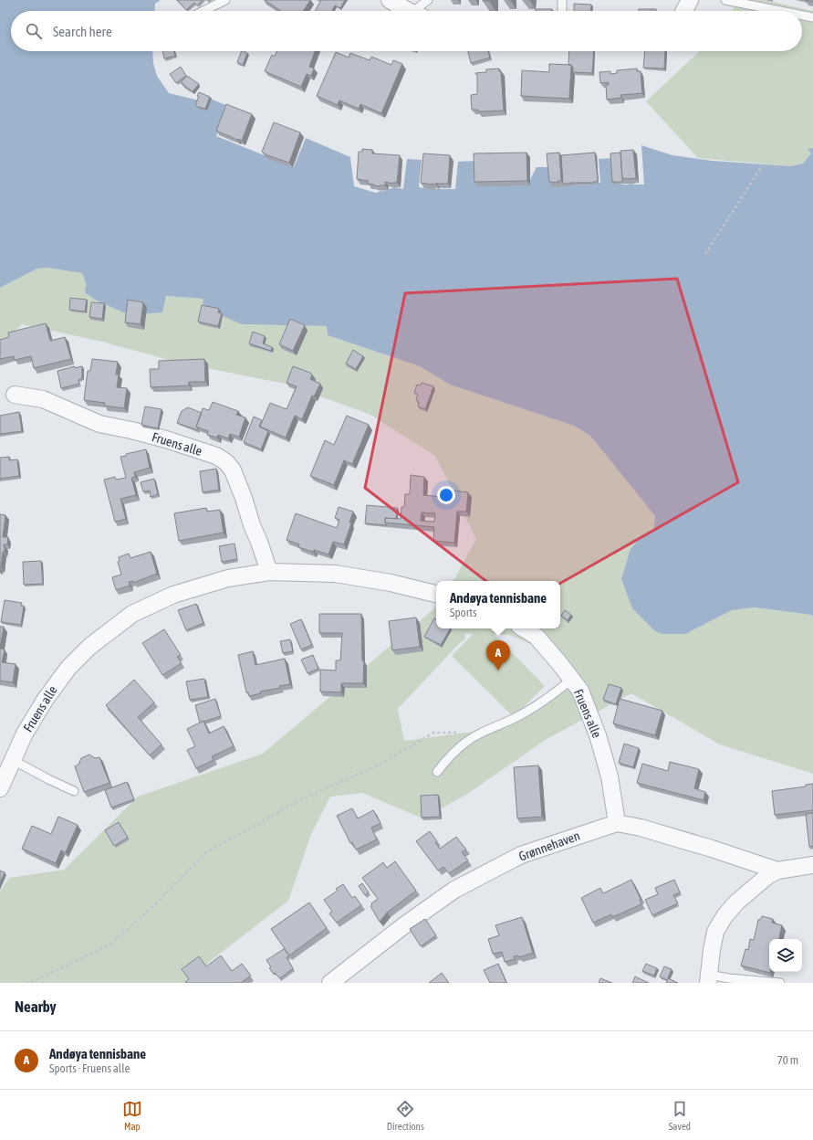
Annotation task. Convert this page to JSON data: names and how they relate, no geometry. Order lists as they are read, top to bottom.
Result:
{
  "streets": {
    "street": ["Fruens alle", "Grønnehaven"]
  },
  "crossings": [
    ["Fruens alle", "Grønnehaven"]
  ],
  "page": {
    "search": "Search here",
    "popup": ["Andøya tennisbane", "Sports"],
    "pins": "A",
    "heading": "Nearby",
    "list": [
      {
        "mark": "A",
        "name": "Andøya tennisbane",
        "note": "Sports · Fruens alle",
        "value": "70 m"
      }
    ],
    "nav": ["Map", "Directions", "Saved"]
  }
}
